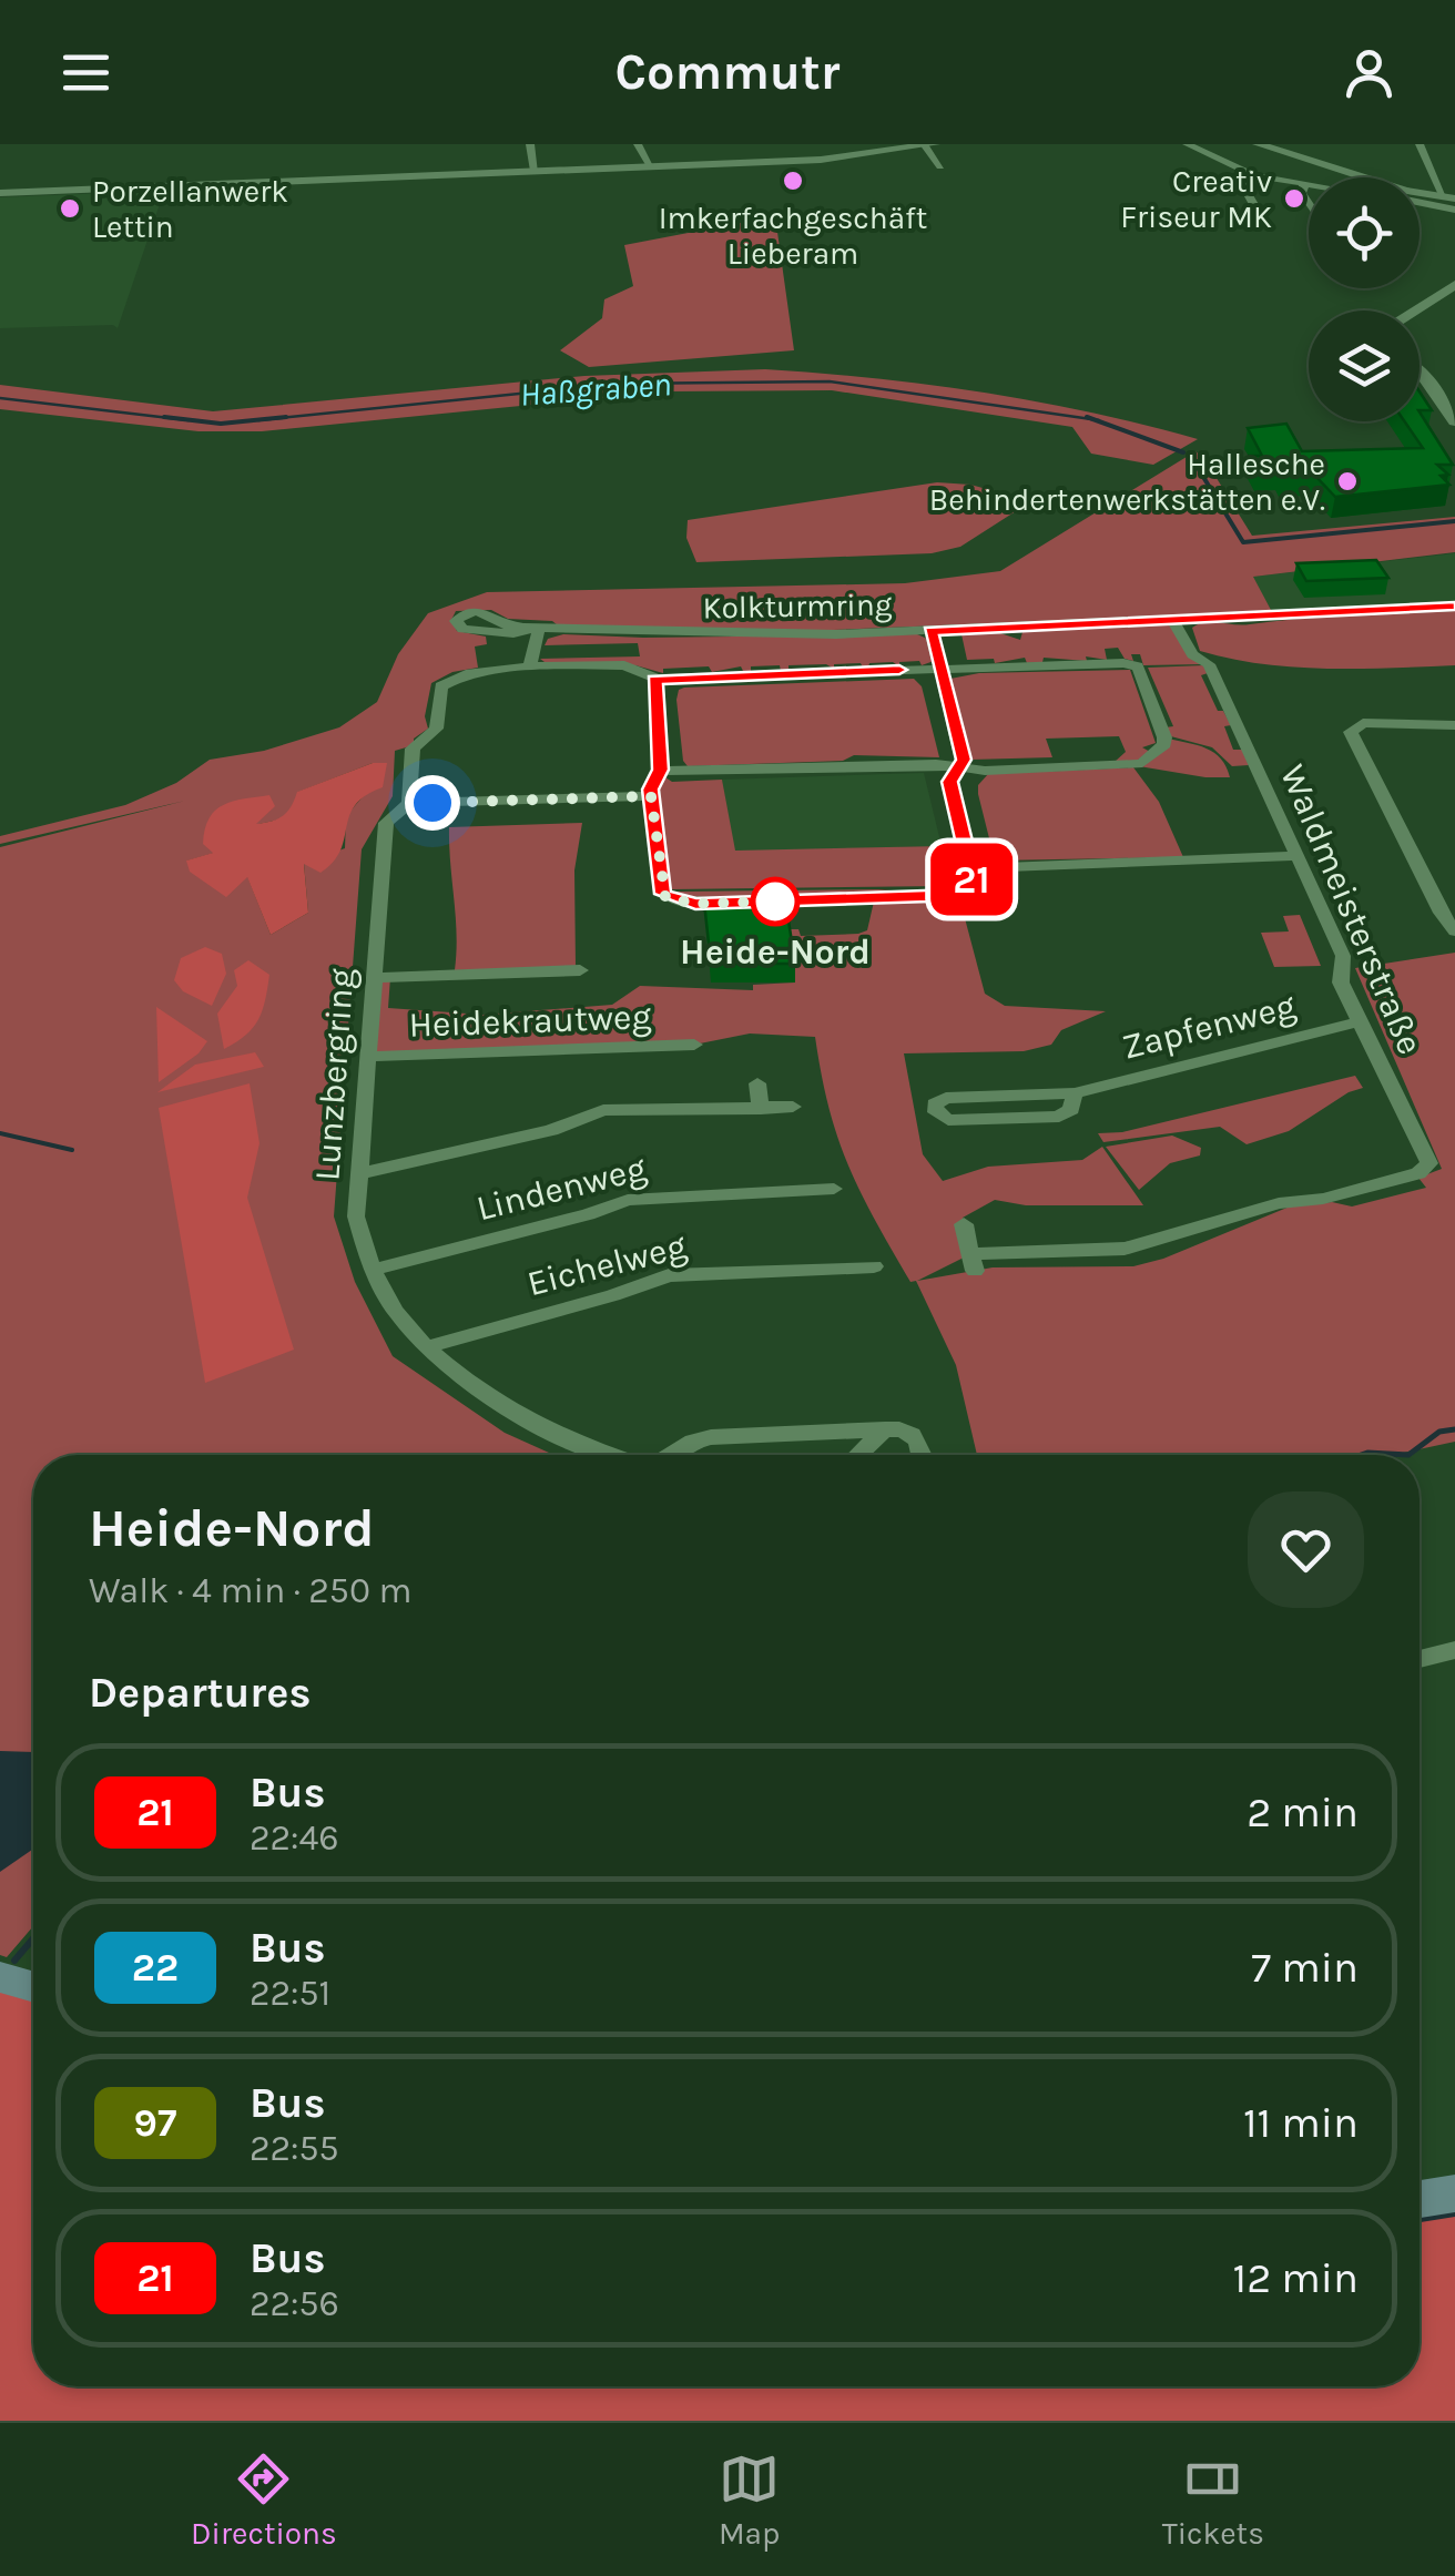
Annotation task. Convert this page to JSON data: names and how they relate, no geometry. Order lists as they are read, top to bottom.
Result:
{
  "streets": {
    "street": [
      "Kolkturmring",
      "Waldmeisterstraße",
      "Heidekrautweg",
      "Zapfenweg",
      "Lunzbergring",
      "Lindenweg",
      "Eichelweg"
    ]
  },
  "crossings": [
    ["Kolkturmring", "Waldmeisterstraße"],
    ["Kolkturmring", "Lunzbergring"],
    ["Waldmeisterstraße", "Zapfenweg"],
    ["Heidekrautweg", "Lunzbergring"],
    ["Lunzbergring", "Lindenweg"],
    ["Lunzbergring", "Eichelweg"]
  ],
  "water": ["Haßgraben"],
  "places": [
    "Imkerfachgeschäft Lieberam",
    "Creativ Friseur MK",
    "Porzellanwerk Lettin",
    "Hallesche Behindertenwerkstätten e.V.",
    "Heide-Nord"
  ],
  "lines": ["bus line 21"],
  "page": {
    "header": "Commutr",
    "on_map": "21",
    "heading": [
      ["Heide-Nord", "Walk · 4 min · 250 m"],
      "Departures"
    ],
    "list": [
      {
        "mark": "21",
        "name": "Bus",
        "note": "22:46",
        "value": "2 min"
      },
      {
        "mark": "22",
        "name": "Bus",
        "note": "22:51",
        "value": "7 min"
      },
      {
        "mark": "97",
        "name": "Bus",
        "note": "22:55",
        "value": "11 min"
      },
      {
        "mark": "21",
        "name": "Bus",
        "note": "22:56",
        "value": "12 min"
      }
    ],
    "tabs": ["Directions", "Map", "Tickets"]
  }
}
